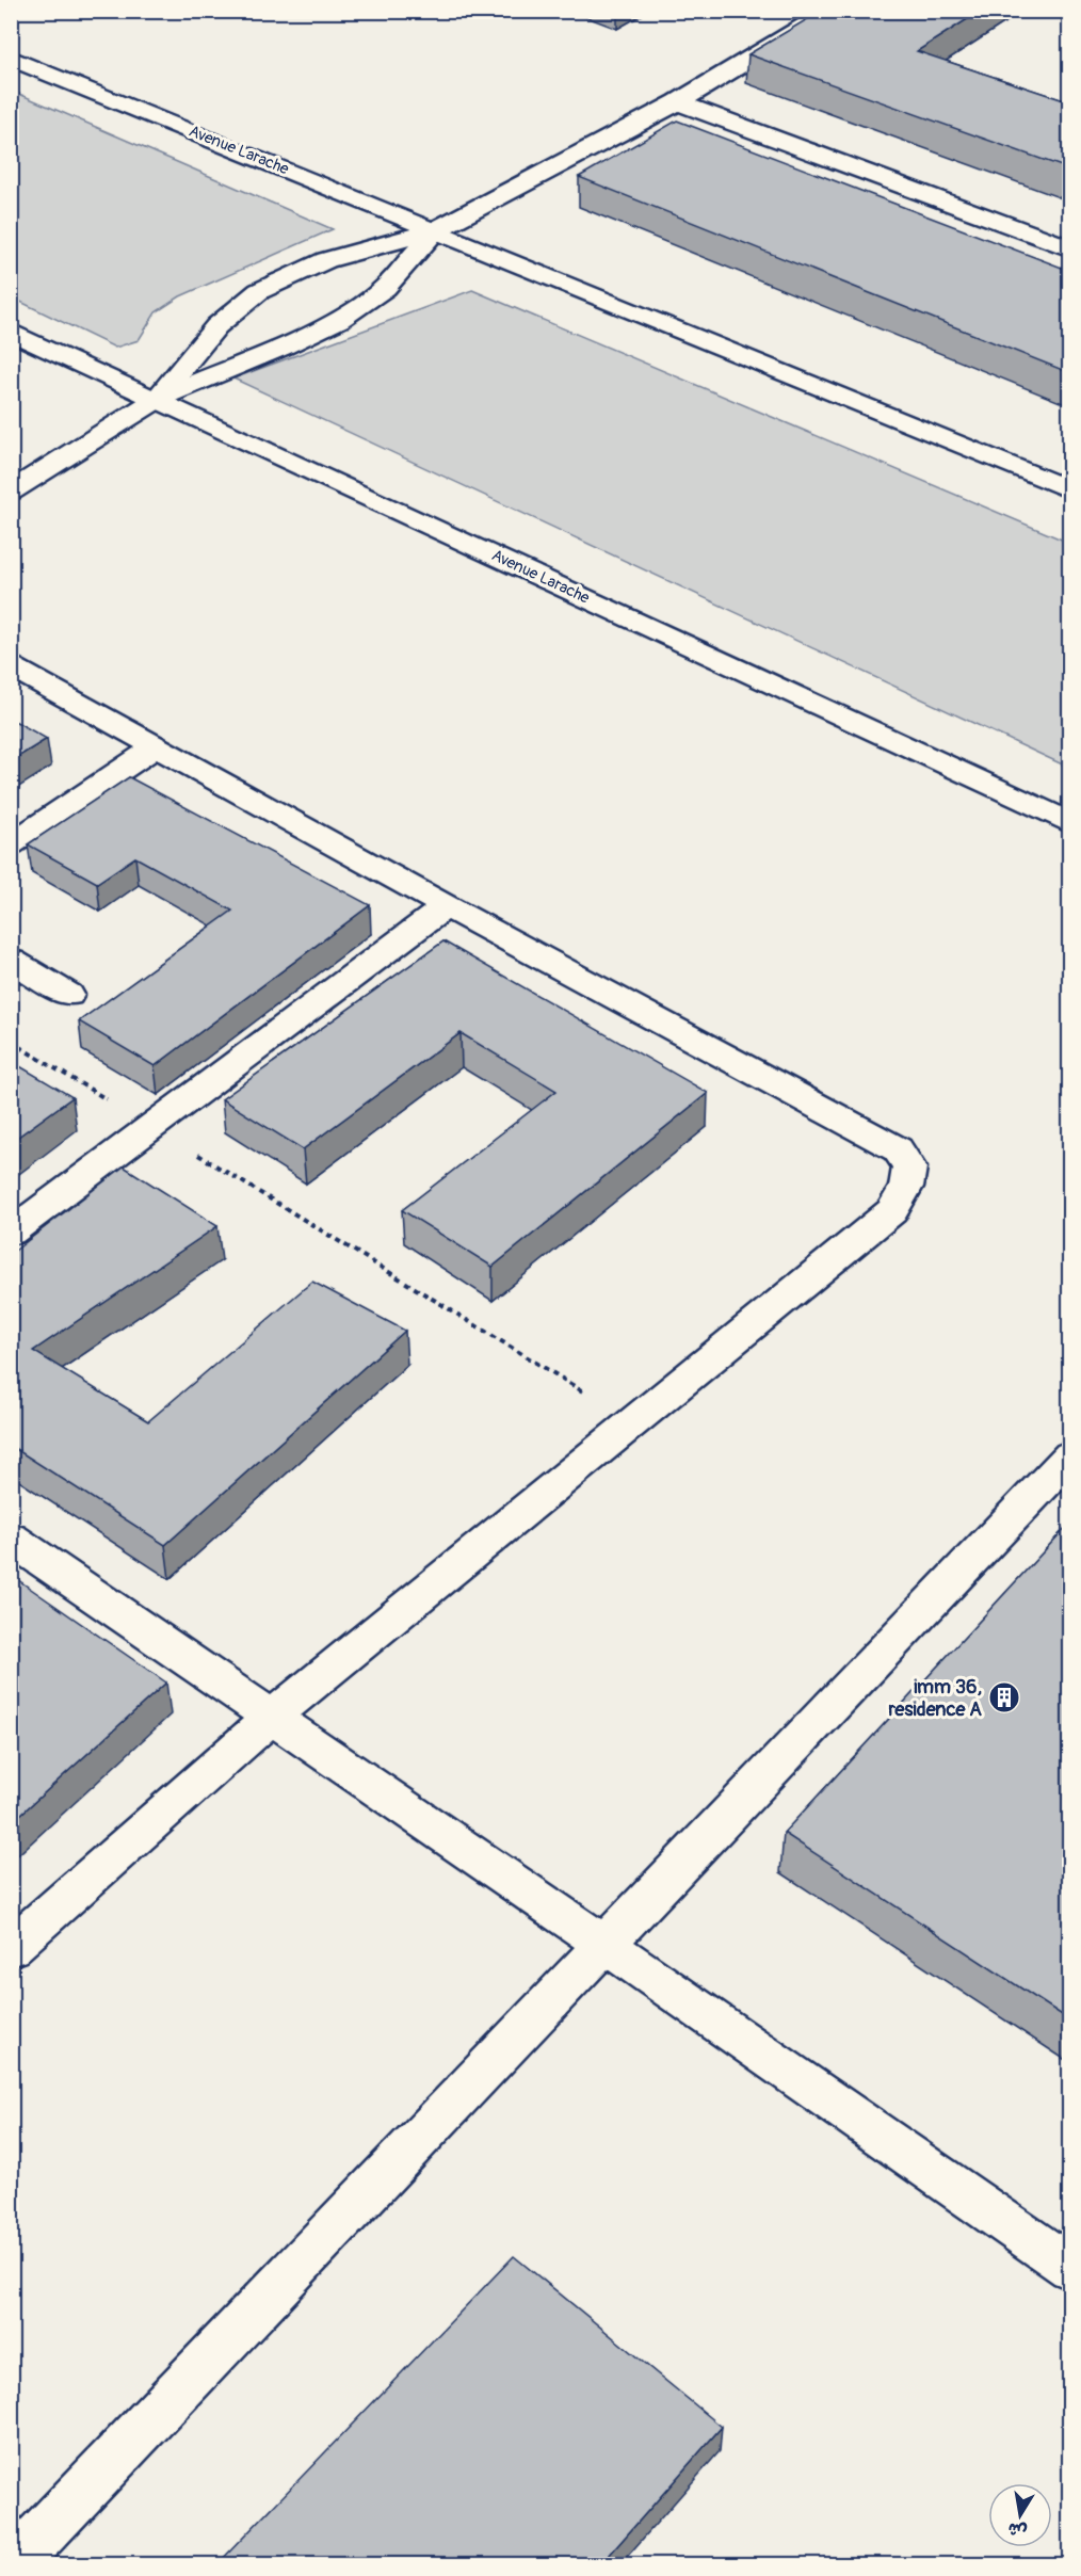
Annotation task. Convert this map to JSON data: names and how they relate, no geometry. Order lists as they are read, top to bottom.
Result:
{
  "streets": {
    "street": ["Avenue Larache"]
  },
  "places": {
    "building": ["imm 36, residence A"]
  },
  "north": "bottom"
}
